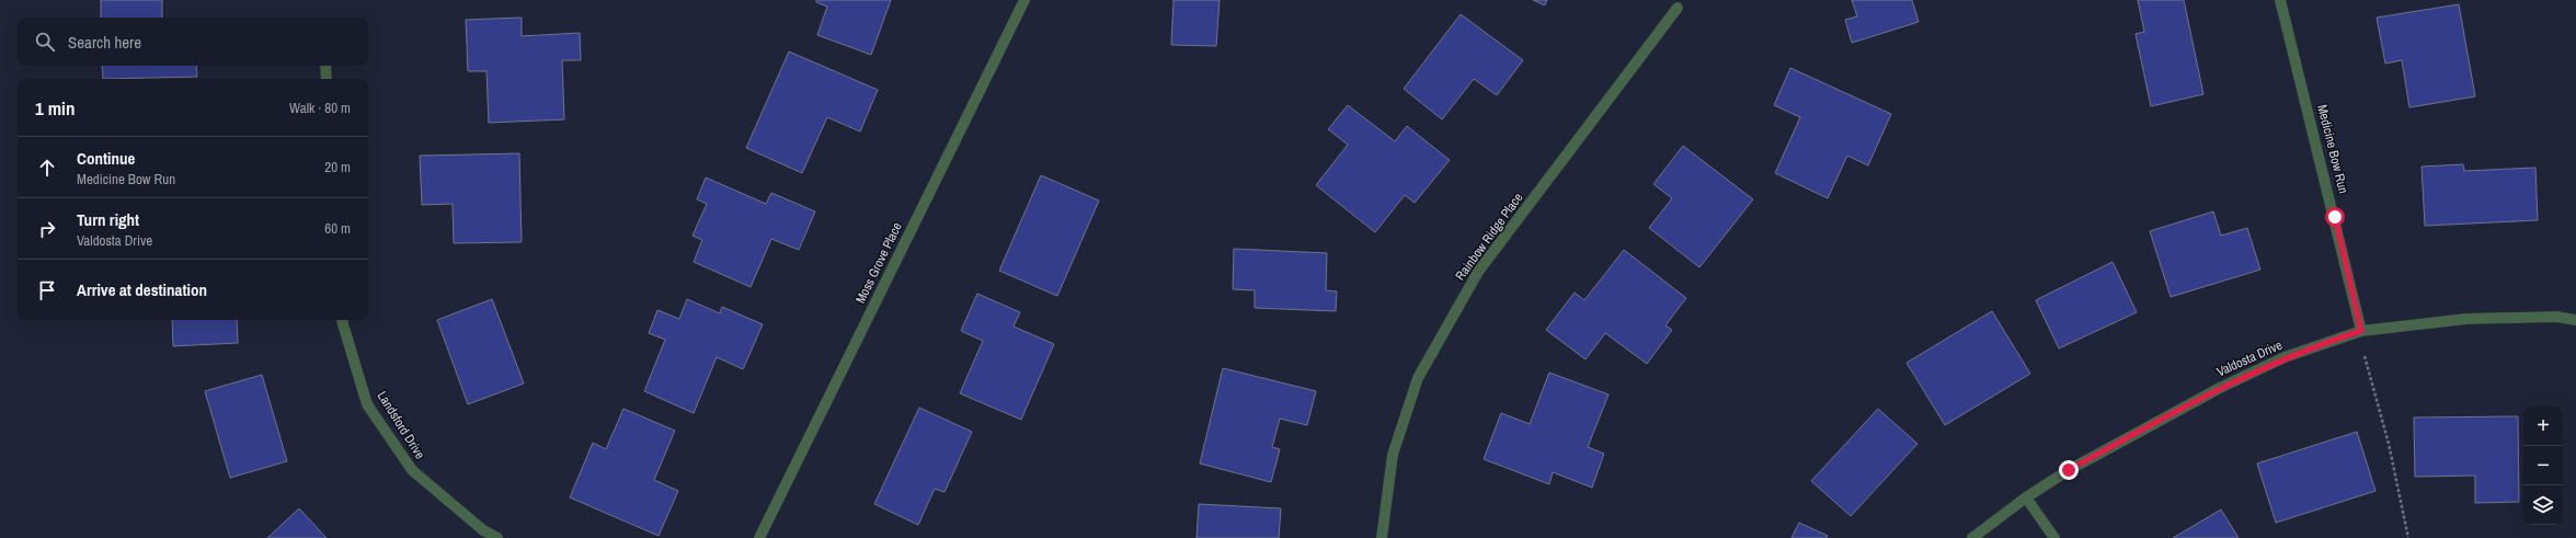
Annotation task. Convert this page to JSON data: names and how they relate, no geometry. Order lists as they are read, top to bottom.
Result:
{
  "streets": {
    "street": [
      "Medicine Bow Run",
      "Rainbow Ridge Place",
      "Moss Grove Place",
      "Valdosta Drive",
      "Landsford Drive"
    ]
  },
  "crossings": [
    ["Medicine Bow Run", "Valdosta Drive"]
  ],
  "page": {
    "search": "Search here",
    "heading": ["1 min", "Walk · 80 m"],
    "list": [
      ["Continue", "Medicine Bow Run", "20 m"],
      ["Turn right", "Valdosta Drive", "60 m"],
      "Arrive at destination"
    ],
    "map_buttons": ["+", "−"]
  }
}
